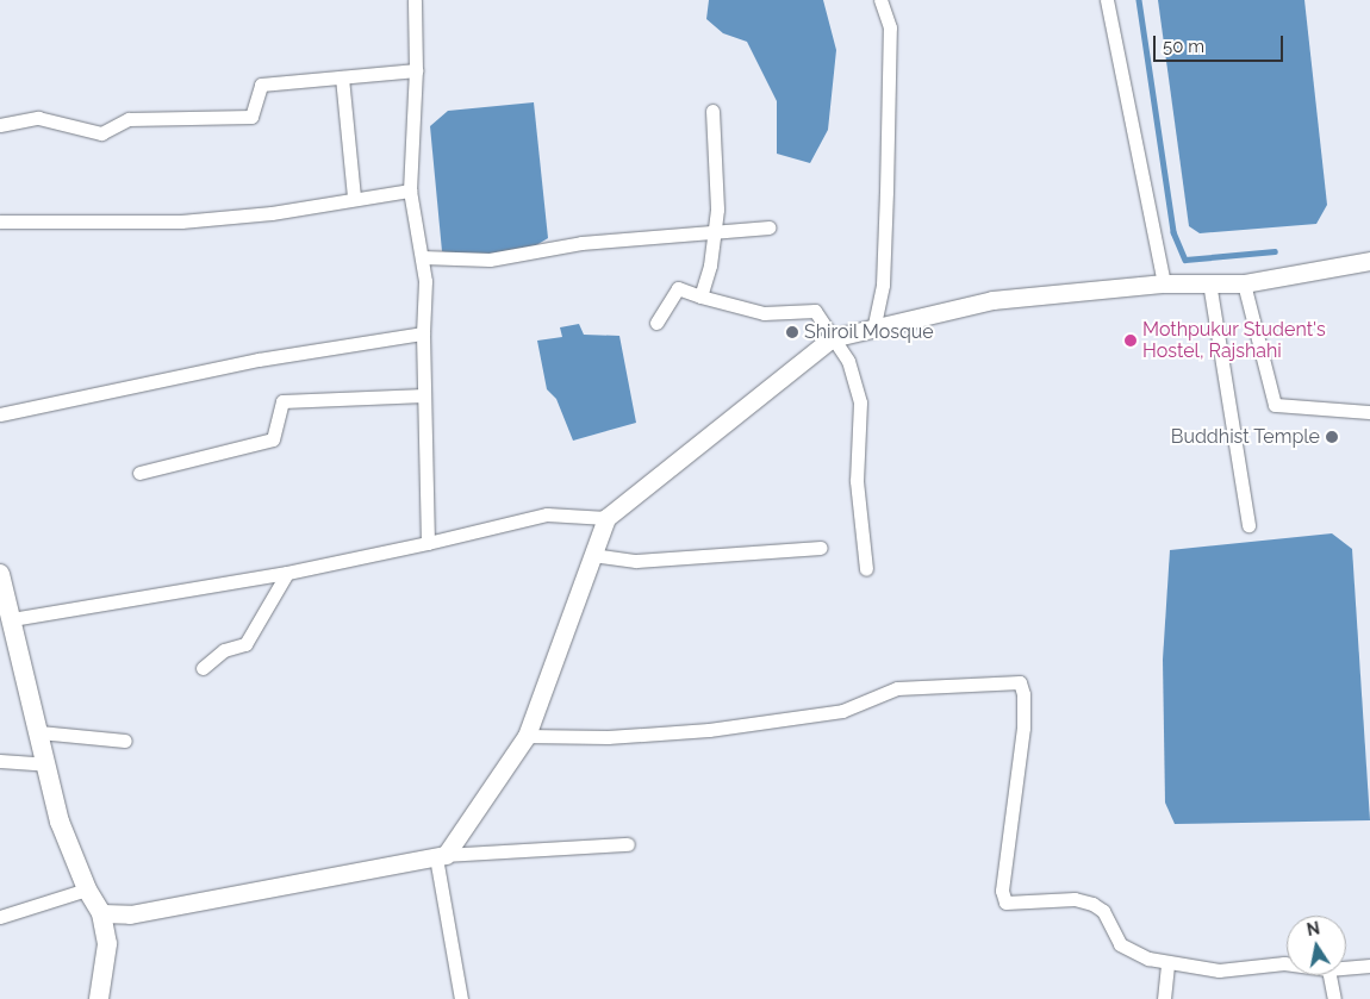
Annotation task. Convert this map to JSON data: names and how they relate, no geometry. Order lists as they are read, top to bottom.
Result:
{
  "places": ["Shiroil Mosque", "Mothpukur Student's Hostel, Rajshahi", "Buddhist Temple"],
  "scale_bar": "50 m",
  "north": "top"
}
